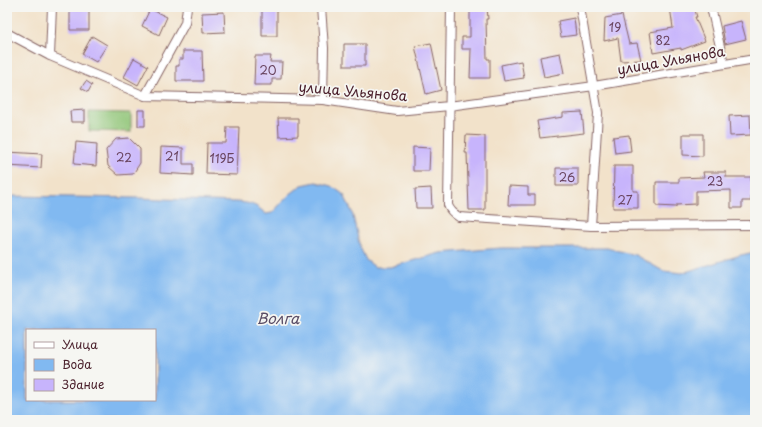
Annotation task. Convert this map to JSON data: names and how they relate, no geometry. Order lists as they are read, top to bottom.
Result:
{
  "streets": {
    "street": ["улица Ульянова"]
  },
  "water": ["Волга"],
  "house_numbers": [
    "19",
    "82",
    "20",
    "21",
    "22",
    "119Б",
    "26",
    "23",
    "27"
  ],
  "legend": ["Улица", "Вода", "Здание"]
}
